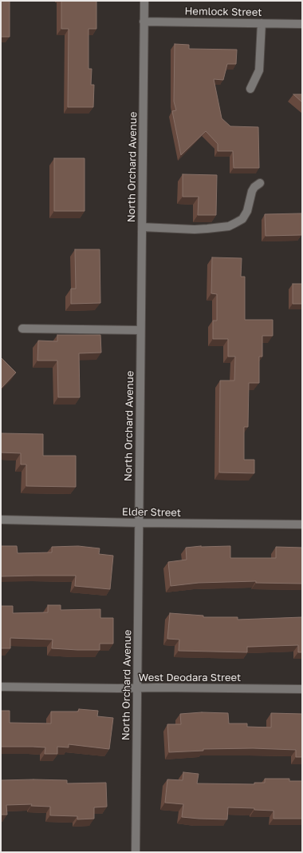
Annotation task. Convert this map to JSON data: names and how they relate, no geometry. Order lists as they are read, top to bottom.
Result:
{
  "streets": {
    "street": [
      "Hemlock Street",
      "North Orchard Avenue",
      "Elder Street",
      "West Deodara Street"
    ]
  },
  "crossings": [
    ["Hemlock Street", "North Orchard Avenue"],
    ["North Orchard Avenue", "Elder Street"],
    ["North Orchard Avenue", "West Deodara Street"]
  ]
}
